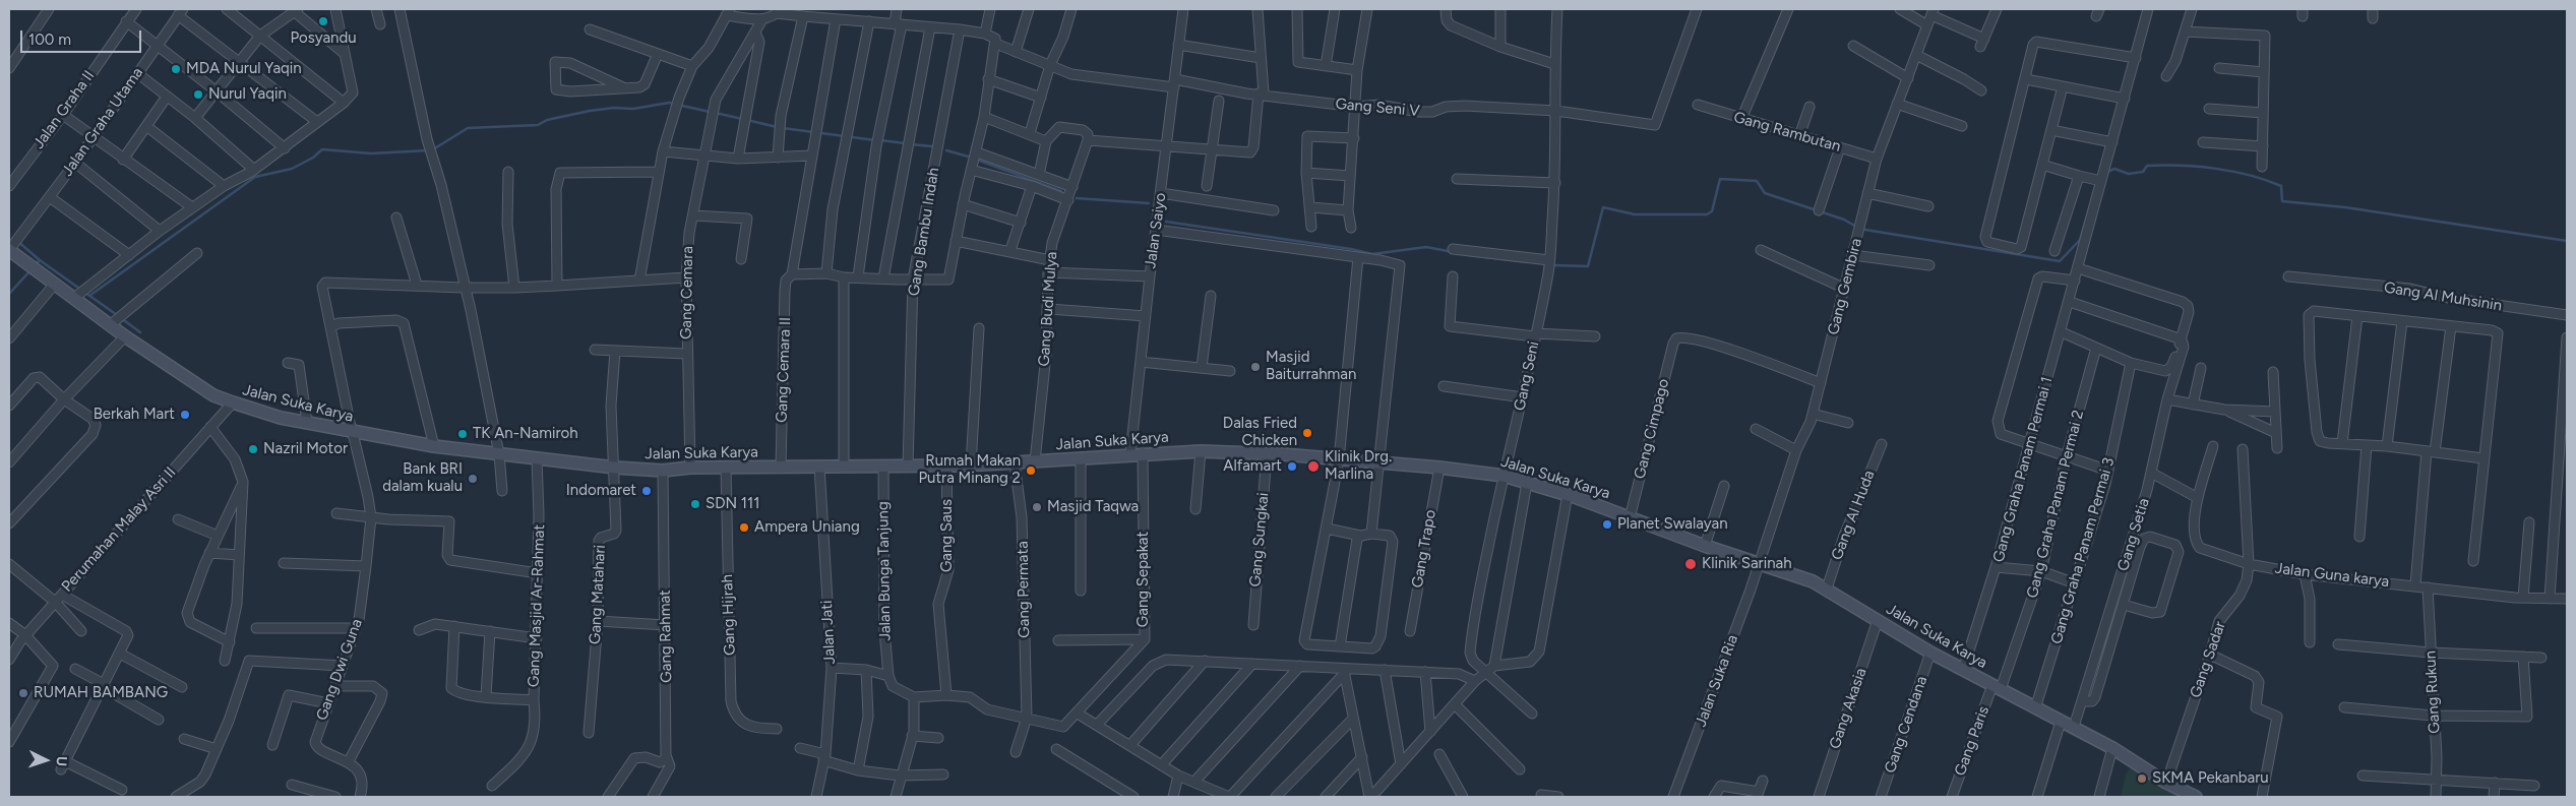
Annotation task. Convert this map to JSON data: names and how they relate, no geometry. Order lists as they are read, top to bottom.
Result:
{
  "streets": {
    "main road": ["Jalan Suka Karya"],
    "street": [
      "Gang Seni V",
      "Jalan Graha II",
      "Jalan Graha Utama",
      "Gang Rambutan",
      "Jalan Saiyo",
      "Gang Bambu Indah",
      "Gang Gembira",
      "Gang Cemara",
      "Gang Al Muhsinin",
      "Gang Budi Mulya",
      "Gang Cemara II",
      "Gang Seni",
      "Gang Cimpago",
      "Gang Graha Panam Permai 1",
      "Gang Graha Panam Permai 2",
      "Gang Al Huda",
      "Perumahan Malay Asri II",
      "Gang Setia",
      "Gang Saus",
      "Gang Sungkai",
      "Gang Trapo",
      "Gang Graha Panam Permai 3",
      "Jalan Bunga Tanjung",
      "Jalan Guna karya",
      "Gang Sepakat",
      "Gang Permata",
      "Gang Matahari",
      "Gang Masjid Ar-Rahmat",
      "Gang Hijrah",
      "Jalan Jati",
      "Gang Rahmat",
      "Gang Sadar",
      "Gang Dwi Guna",
      "Jalan Suka Ria",
      "Gang Rukun",
      "Gang Akasia",
      "Gang Cendana",
      "Gang Paris"
    ]
  },
  "crossings": [
    ["Gang Seni V", "Jalan Saiyo"],
    ["Gang Seni V", "Gang Seni"],
    ["Jalan Graha Utama", "Jalan Suka Karya"],
    ["Gang Rambutan", "Gang Gembira"],
    ["Jalan Saiyo", "Jalan Suka Karya"],
    ["Gang Bambu Indah", "Jalan Suka Karya"],
    ["Gang Gembira", "Jalan Suka Karya"],
    ["Gang Gembira", "Gang Cimpago"],
    ["Gang Gembira", "Jalan Suka Ria"],
    ["Gang Cemara", "Jalan Suka Karya"],
    ["Gang Budi Mulya", "Jalan Suka Karya"],
    ["Gang Cemara II", "Jalan Suka Karya"],
    ["Gang Seni", "Jalan Suka Karya"],
    ["Jalan Suka Karya", "Gang Cimpago"],
    ["Jalan Suka Karya", "Gang Graha Panam Permai 1"],
    ["Jalan Suka Karya", "Gang Graha Panam Permai 2"],
    ["Jalan Suka Karya", "Gang Al Huda"],
    ["Jalan Suka Karya", "Perumahan Malay Asri II"],
    ["Jalan Suka Karya", "Gang Setia"],
    ["Jalan Suka Karya", "Gang Saus"],
    ["Jalan Suka Karya", "Gang Sungkai"],
    ["Jalan Suka Karya", "Gang Trapo"],
    ["Jalan Suka Karya", "Gang Graha Panam Permai 3"],
    ["Jalan Suka Karya", "Jalan Bunga Tanjung"],
    ["Jalan Suka Karya", "Gang Sepakat"],
    ["Jalan Suka Karya", "Gang Permata"],
    ["Jalan Suka Karya", "Gang Matahari"],
    ["Jalan Suka Karya", "Gang Masjid Ar-Rahmat"],
    ["Jalan Suka Karya", "Gang Hijrah"],
    ["Jalan Suka Karya", "Jalan Jati"],
    ["Jalan Suka Karya", "Gang Rahmat"],
    ["Jalan Suka Karya", "Gang Sadar"],
    ["Jalan Suka Karya", "Gang Dwi Guna"],
    ["Jalan Suka Karya", "Jalan Suka Ria"],
    ["Jalan Suka Karya", "Gang Akasia"],
    ["Jalan Suka Karya", "Gang Cendana"],
    ["Jalan Suka Karya", "Gang Paris"],
    ["Gang Graha Panam Permai 2", "Gang Paris"],
    ["Jalan Guna karya", "Gang Sadar"],
    ["Jalan Guna karya", "Gang Rukun"],
    ["Gang Sepakat", "Gang Permata"]
  ],
  "places": [
    "Posyandu",
    "MDA Nurul Yaqin",
    "Nurul Yaqin",
    "Masjid Baiturrahman",
    "Berkah Mart",
    "Dalas Fried Chicken",
    "TK An-Namiroh",
    "Nazril Motor",
    "Alfamart",
    "Klinik Drg. Marlina",
    "Rumah Makan Putra Minang 2",
    "Bank BRI dalam kualu",
    "Indomaret",
    "SDN 111",
    "Masjid Taqwa",
    "Planet Swalayan",
    "Ampera Uniang",
    "Klinik Sarinah",
    "RUMAH BAMBANG",
    "SKMA Pekanbaru"
  ],
  "scale_bar": "100 m",
  "north": "right"
}
